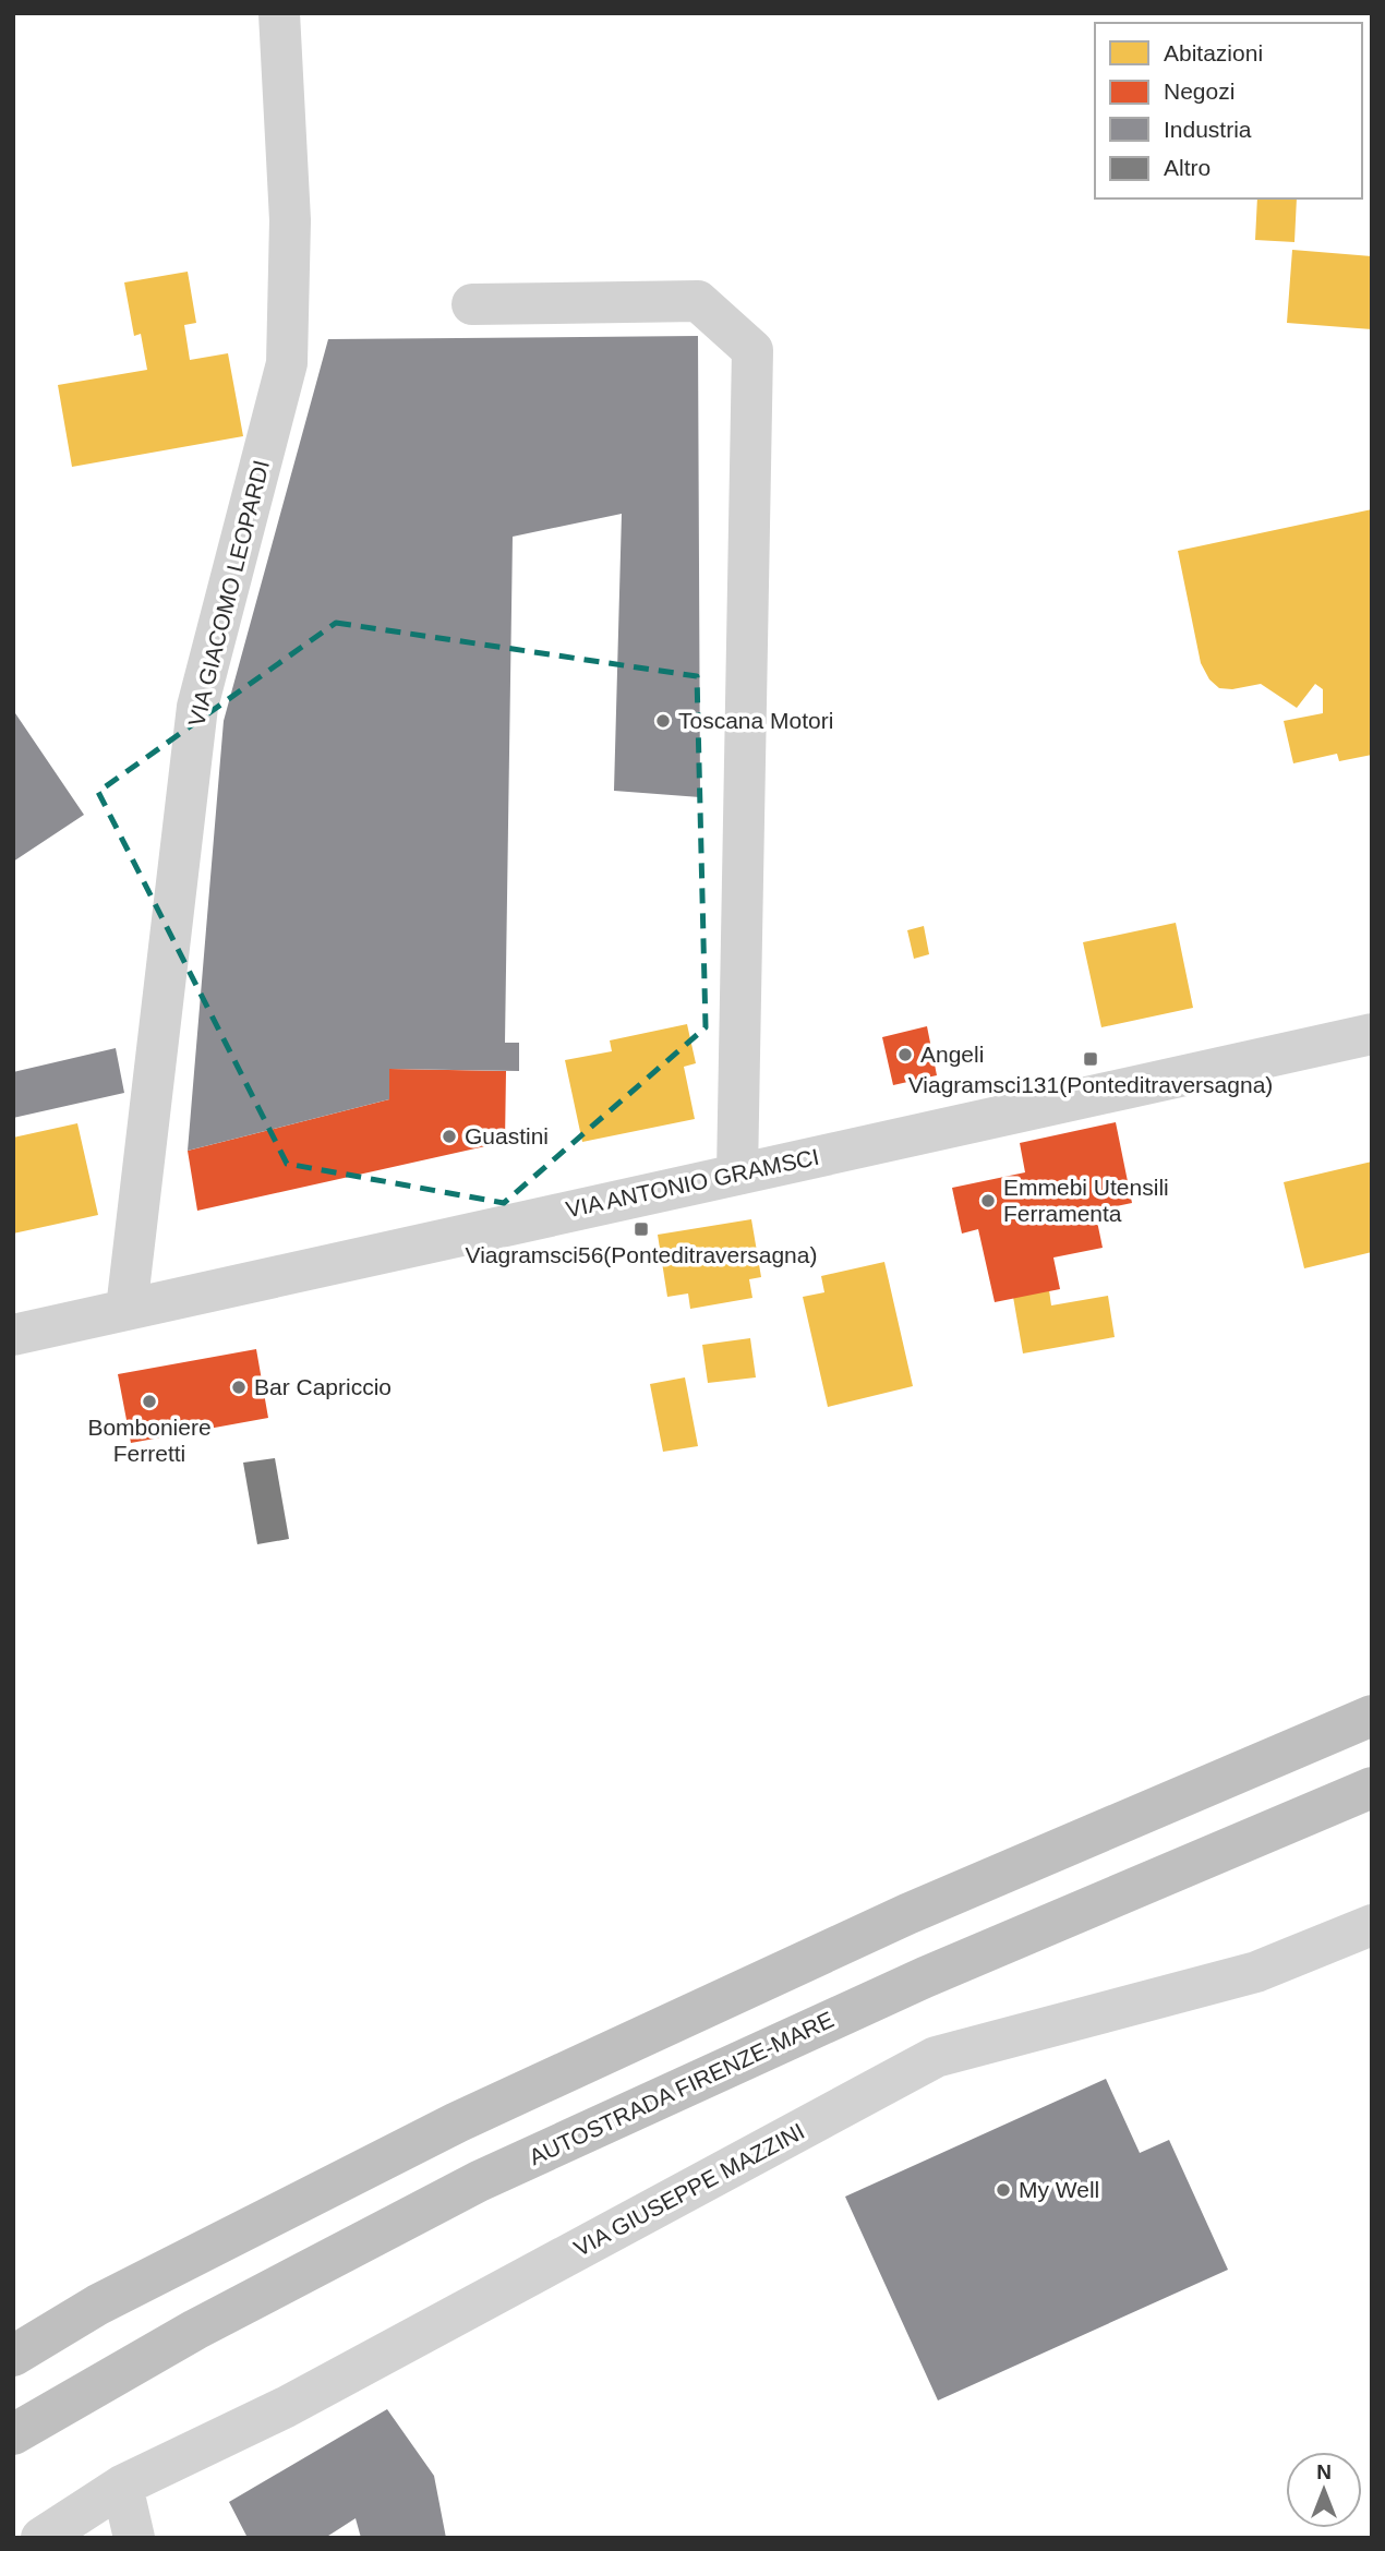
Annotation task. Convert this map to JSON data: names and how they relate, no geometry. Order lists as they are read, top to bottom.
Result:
{
  "streets": {
    "highway": ["AUTOSTRADA FIRENZE-MARE"],
    "street": ["VIA GIACOMO LEOPARDI", "VIA ANTONIO GRAMSCI", "VIA GIUSEPPE MAZZINI"]
  },
  "crossings": [
    ["VIA GIACOMO LEOPARDI", "VIA ANTONIO GRAMSCI"]
  ],
  "places": {
    "other": [
      "Toscana Motori",
      "Angeli",
      "Guastini",
      "Emmebi Utensili Ferramenta",
      "Bar Capriccio",
      "Bomboniere Ferretti",
      "My Well"
    ],
    "transit": ["Viagramsci131(Ponteditraversagna)", "Viagramsci56(Ponteditraversagna)"]
  },
  "legend": [
    "Abitazioni",
    "Negozi",
    "Industria",
    "Altro"
  ],
  "north": "top"
}
